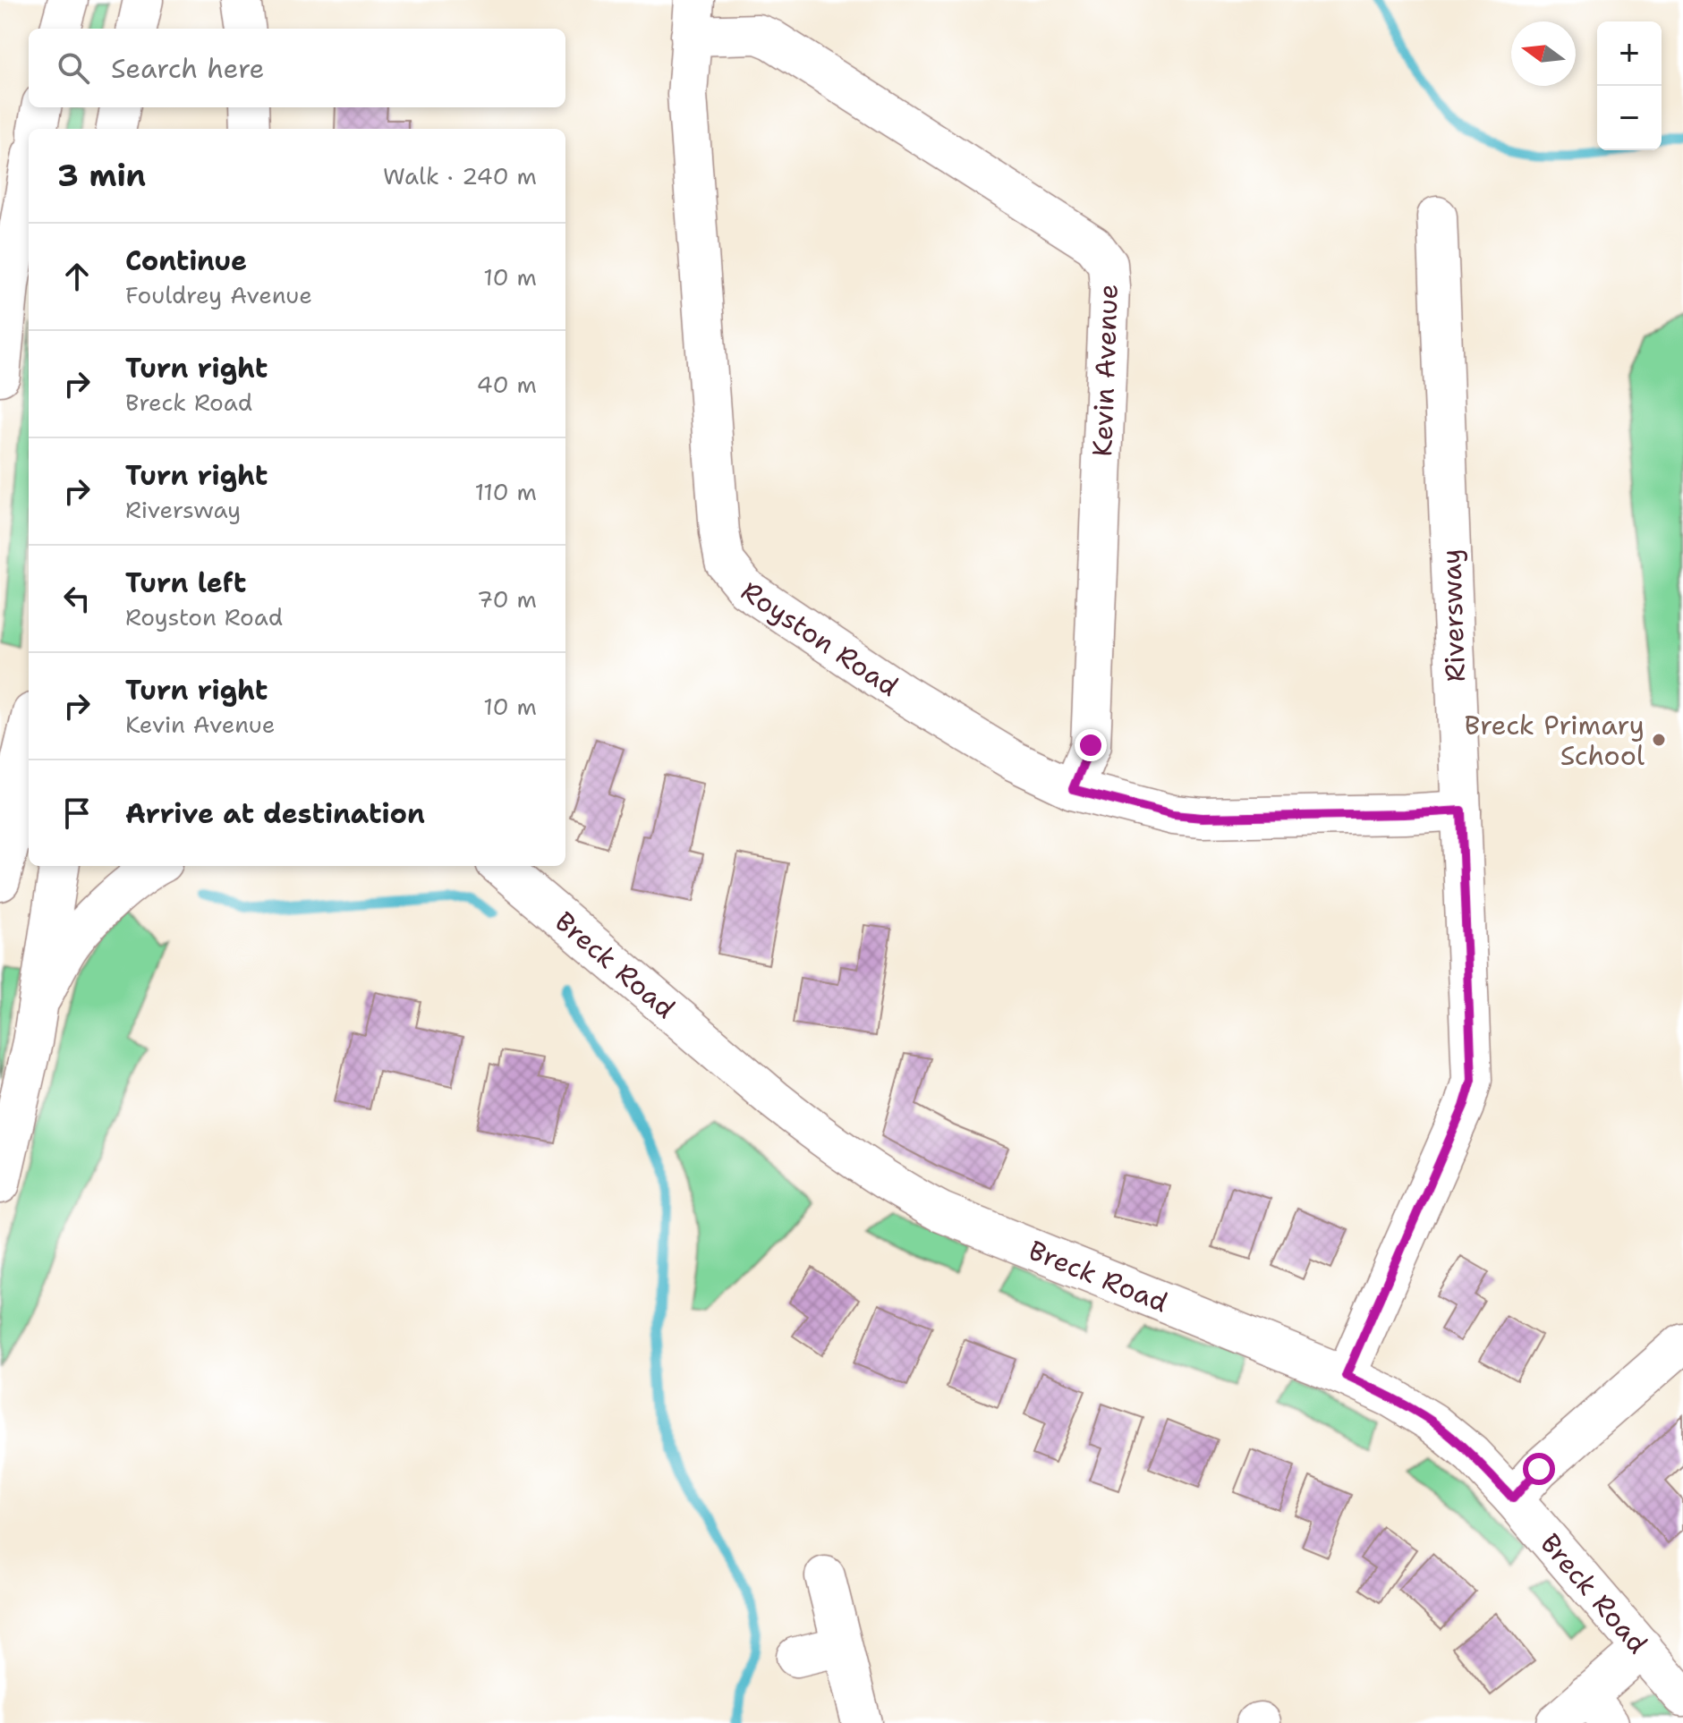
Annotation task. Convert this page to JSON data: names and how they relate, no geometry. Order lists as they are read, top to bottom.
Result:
{
  "streets": {
    "main road": [
      "Kevin Avenue",
      "Riversway",
      "Royston Road",
      "Breck Road"
    ]
  },
  "crossings": [
    ["Kevin Avenue", "Royston Road"],
    ["Riversway", "Royston Road"],
    ["Riversway", "Breck Road"]
  ],
  "places": ["Breck Primary School"],
  "north": "left",
  "page": {
    "map_buttons": ["+", "−"],
    "search": "Search here",
    "heading": ["3 min", "Walk · 240 m"],
    "list": [
      ["Continue", "Fouldrey Avenue", "10 m"],
      ["Turn right", "Breck Road", "40 m"],
      ["Turn right", "Riversway", "110 m"],
      ["Turn left", "Royston Road", "70 m"],
      ["Turn right", "Kevin Avenue", "10 m"],
      "Arrive at destination"
    ]
  }
}
